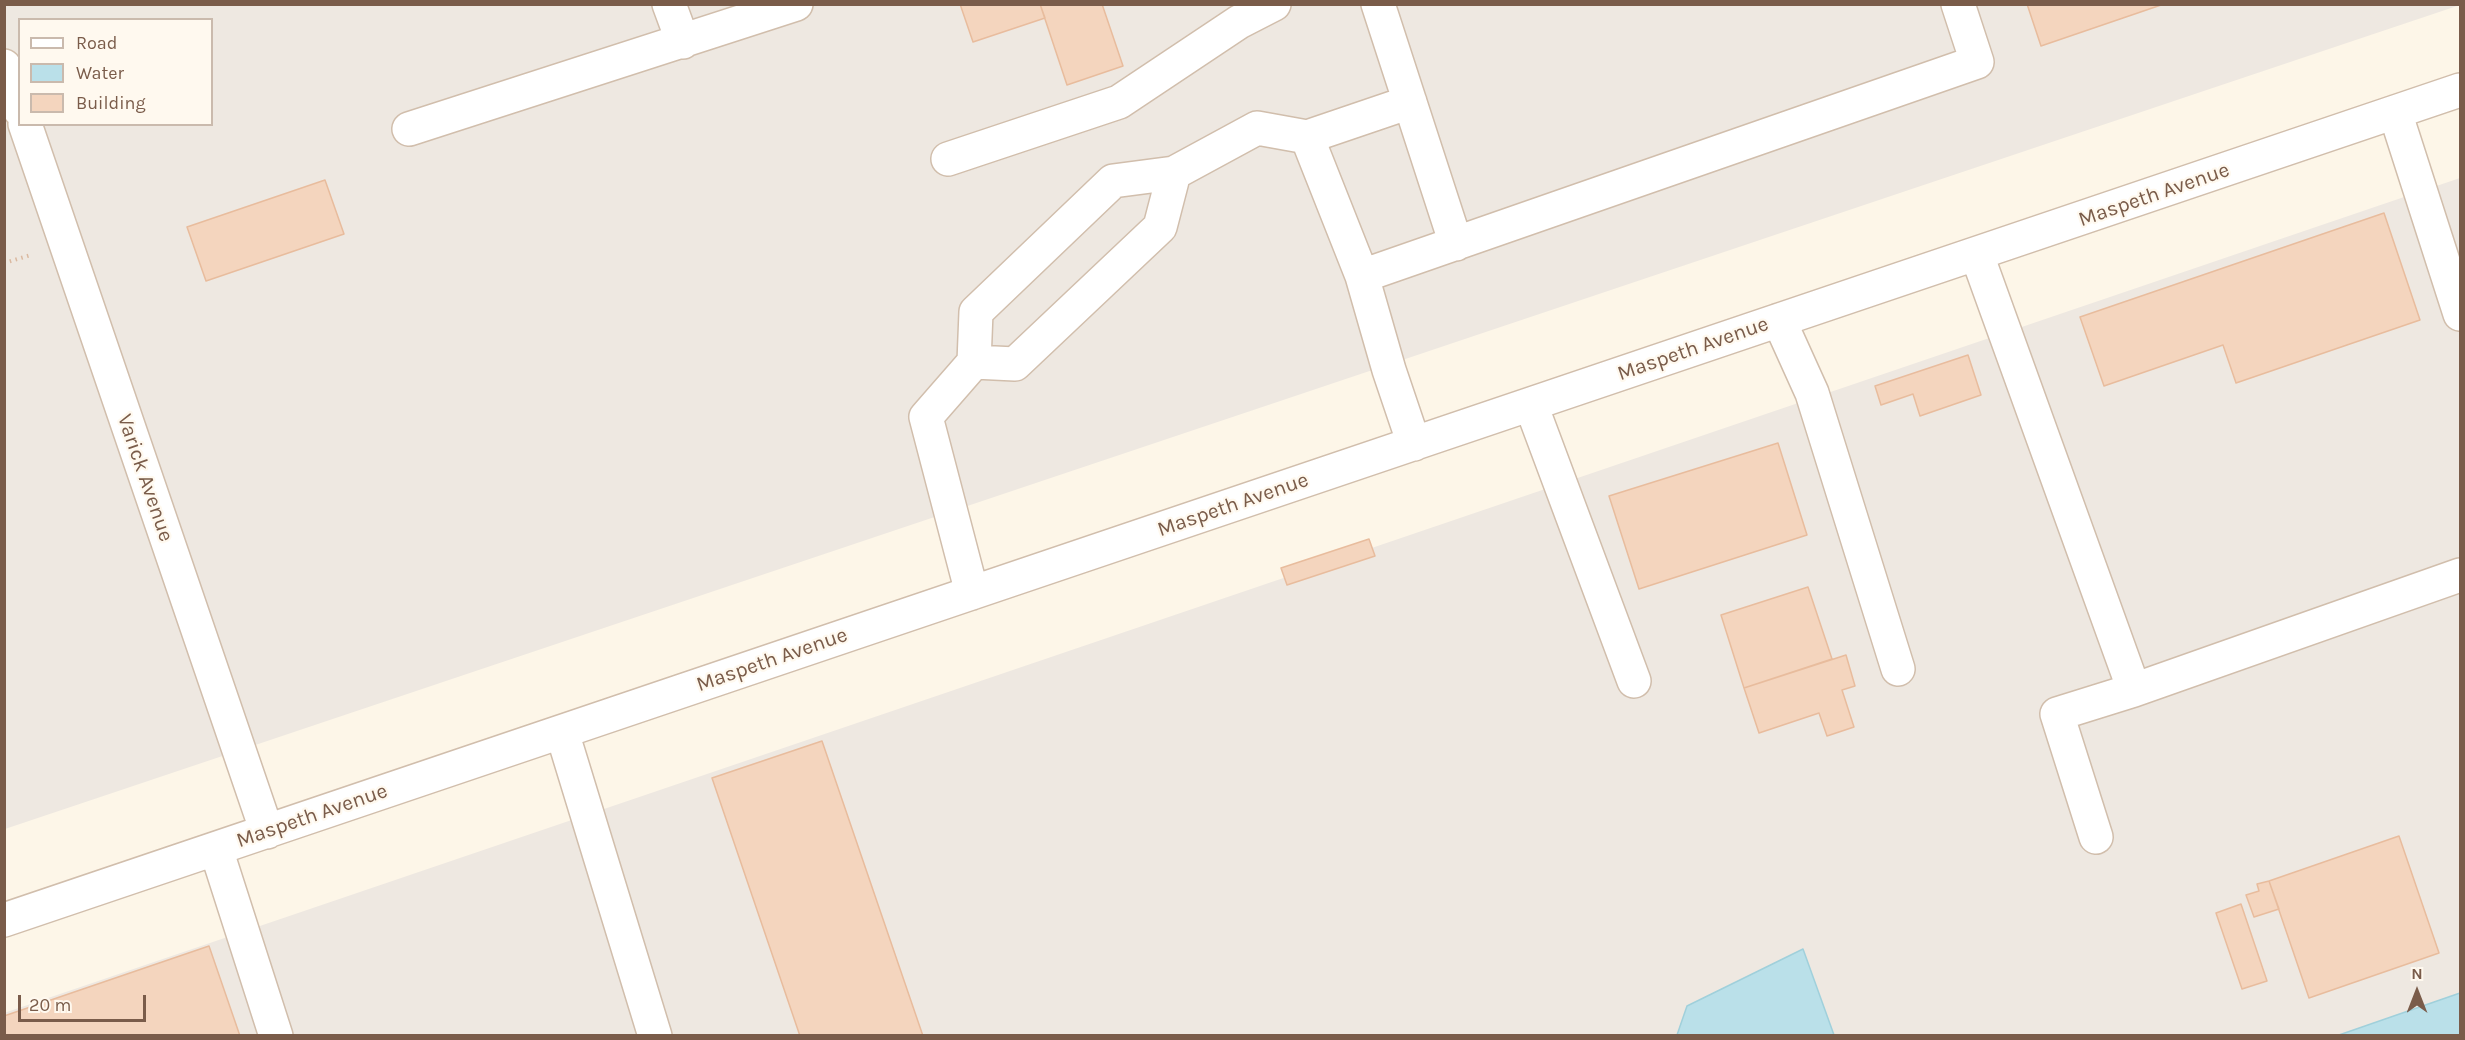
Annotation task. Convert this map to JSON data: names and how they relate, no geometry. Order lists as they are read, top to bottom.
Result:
{
  "streets": {
    "street": ["Maspeth Avenue", "Varick Avenue"]
  },
  "crossings": [
    ["Maspeth Avenue", "Varick Avenue"]
  ],
  "legend": ["Road", "Water", "Building"],
  "scale_bar": "20 m",
  "north": "top"
}
